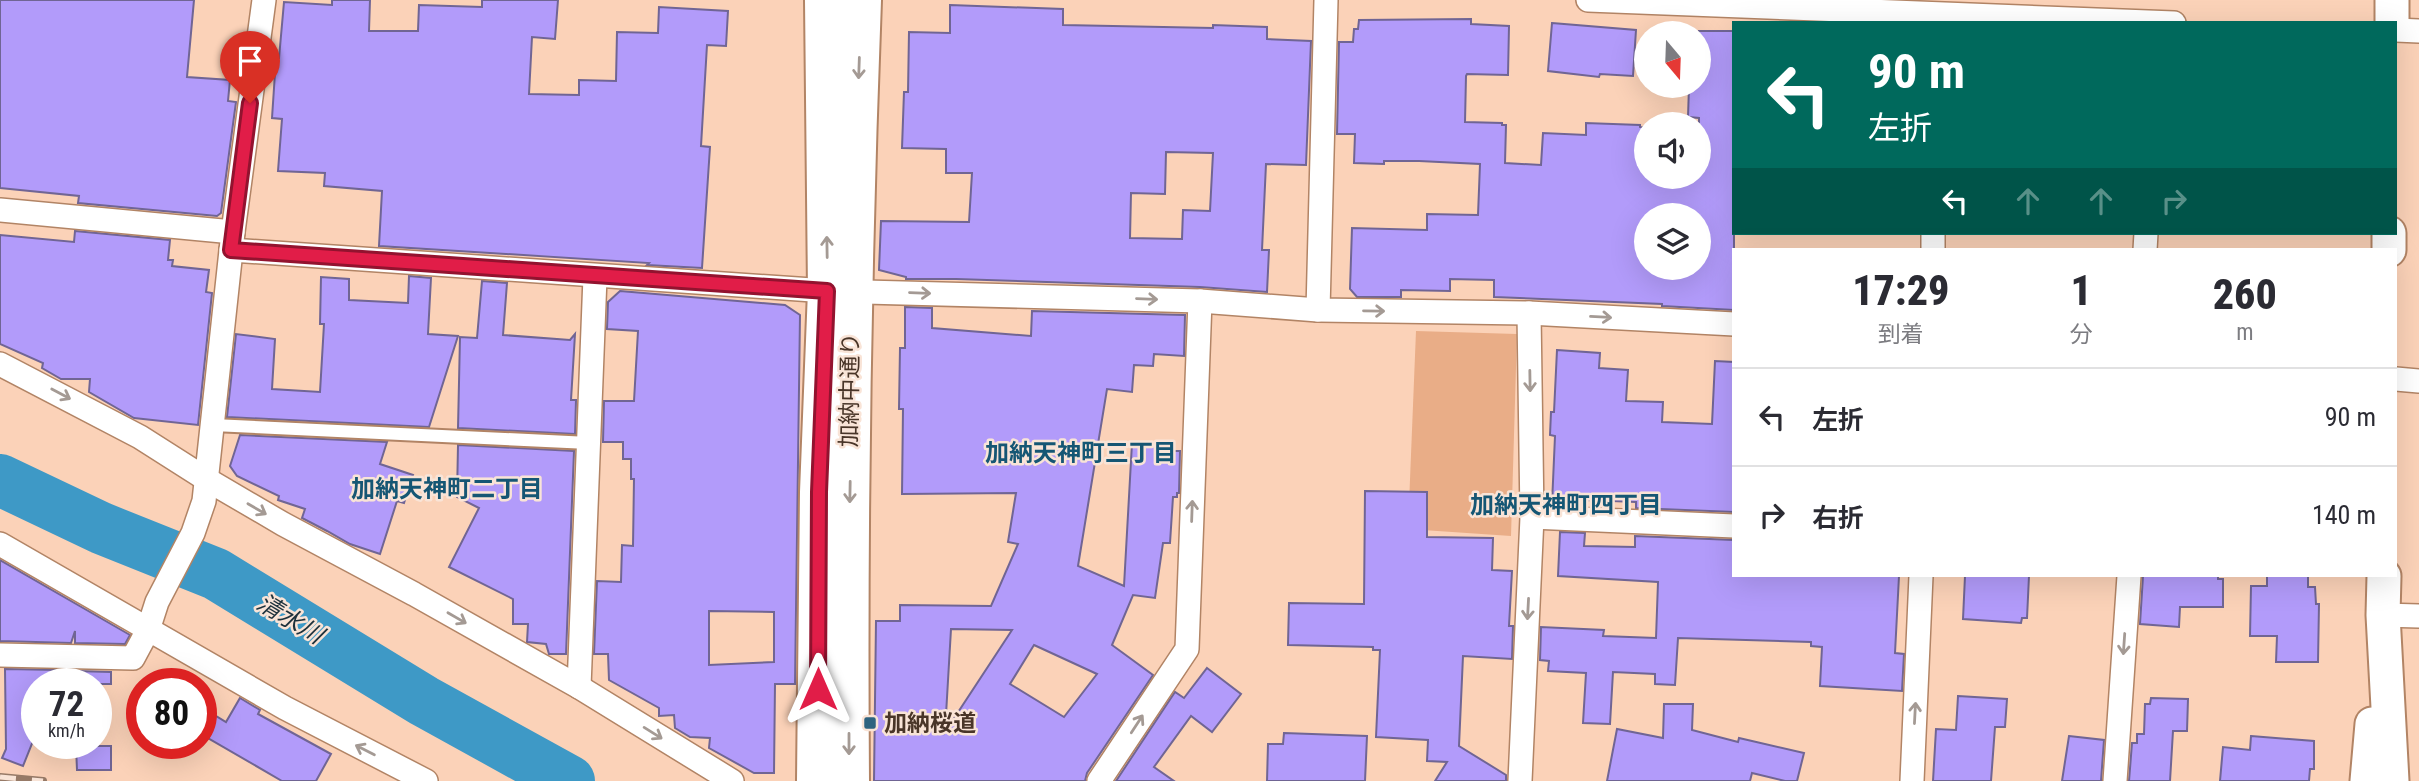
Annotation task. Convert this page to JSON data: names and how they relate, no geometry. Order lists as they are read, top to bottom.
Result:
{
  "streets": {
    "highway": ["加納中通り"]
  },
  "districts": ["加納天神町三丁目", "加納天神町二丁目", "加納天神町四丁目"],
  "water": ["清水川"],
  "places": {
    "transit": ["加納桜道"]
  },
  "north": "bottom",
  "page": {
    "turn": ["90 m", "左折"],
    "eta": [
      "17:29",
      "到着",
      "1",
      "分",
      "260",
      "m"
    ],
    "list": [
      {
        "name": "左折",
        "value": "90 m"
      },
      {
        "name": "右折",
        "value": "140 m"
      }
    ],
    "speed": "72 km/h",
    "limit": "80"
  }
}
